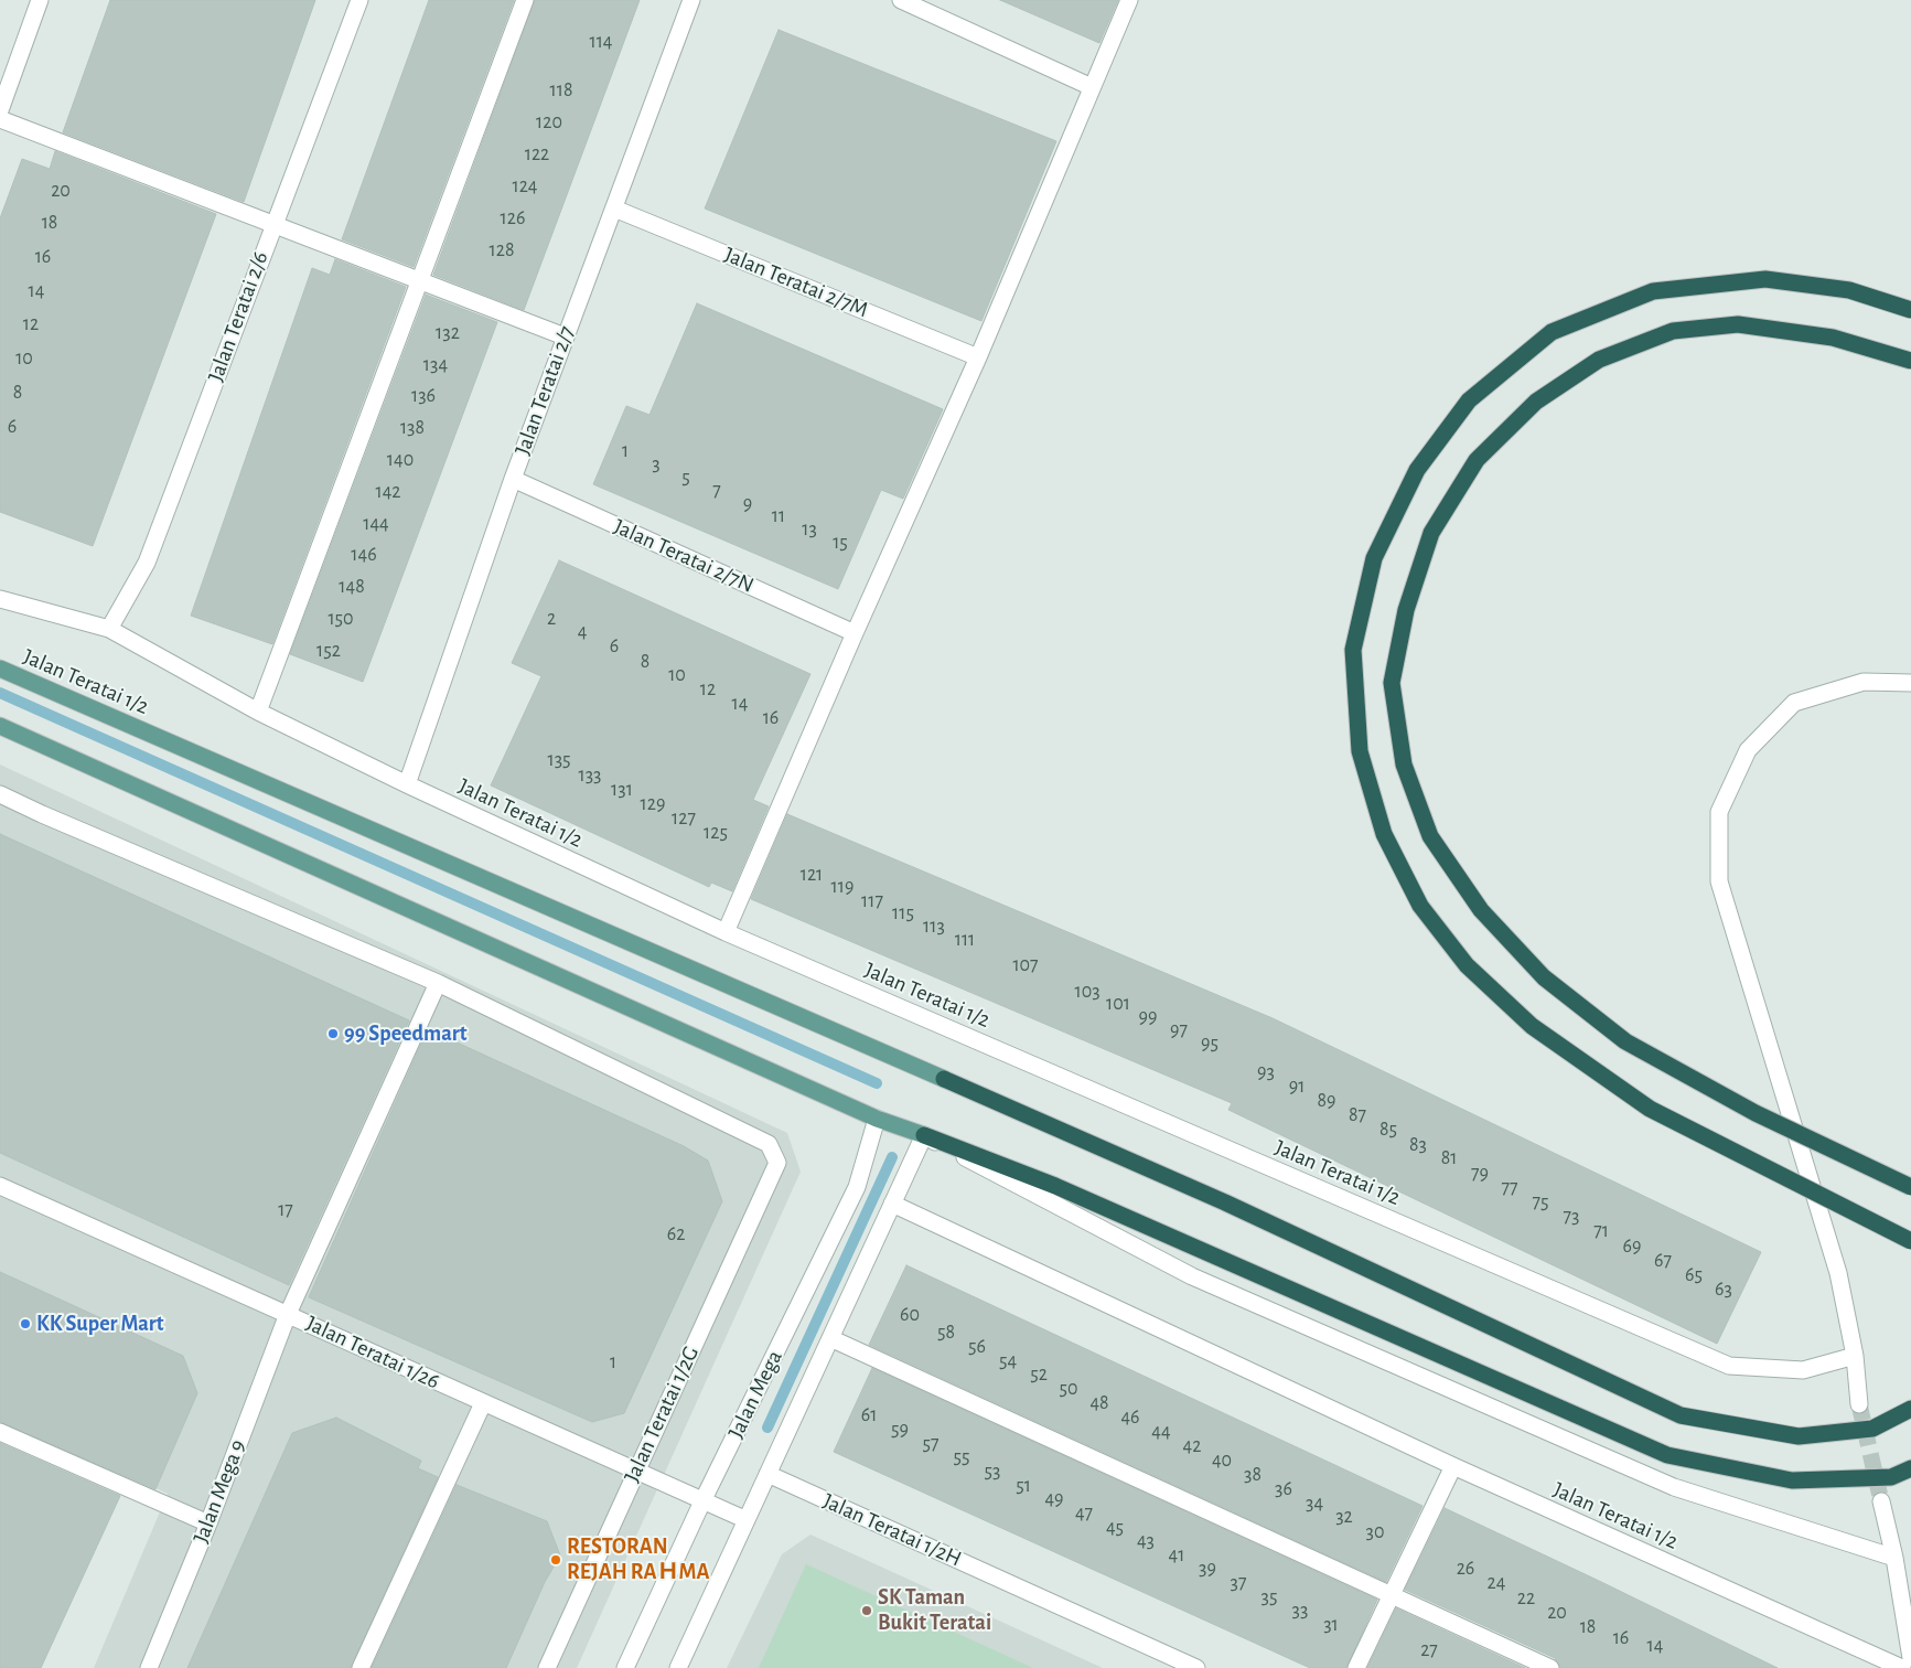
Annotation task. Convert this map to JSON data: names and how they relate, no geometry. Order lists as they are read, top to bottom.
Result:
{
  "streets": {
    "main road": ["Jalan Teratai 1/2"],
    "street": [
      "Jalan Teratai 2/7M",
      "Jalan Teratai 2/6",
      "Jalan Teratai 2/7",
      "Jalan Teratai 2/7N",
      "Jalan Teratai 1/26",
      "Jalan Mega",
      "Jalan Teratai 1/2G",
      "Jalan Mega 9",
      "Jalan Teratai 1/2H"
    ]
  },
  "crossings": [
    ["Jalan Teratai 2/7M", "Jalan Teratai 2/7"],
    ["Jalan Teratai 2/6", "Jalan Teratai 1/2"],
    ["Jalan Teratai 2/7", "Jalan Teratai 2/7N"],
    ["Jalan Teratai 2/7", "Jalan Teratai 1/2"],
    ["Jalan Teratai 1/2", "Jalan Mega"],
    ["Jalan Teratai 1/26", "Jalan Mega"],
    ["Jalan Teratai 1/26", "Jalan Teratai 1/2G"],
    ["Jalan Teratai 1/26", "Jalan Mega 9"],
    ["Jalan Mega", "Jalan Teratai 1/2H"],
    ["Jalan Teratai 1/2G", "Jalan Mega 9"]
  ],
  "places": [
    "99 Speedmart",
    "KK Super Mart",
    "RESTORAN REJAH RAＨMA",
    "SK Taman Bukit Teratai"
  ],
  "house_numbers": [
    "114",
    "118",
    "120",
    "122",
    "124",
    "20",
    "126",
    "18",
    "128",
    "16",
    "14",
    "12",
    "132",
    "10",
    "134",
    "8",
    "136",
    "6",
    "138",
    "1",
    "140",
    "3",
    "5",
    "7",
    "142",
    "9",
    "11",
    "144",
    "13",
    "15",
    "146",
    "148",
    "150",
    "2",
    "4",
    "6",
    "152",
    "8",
    "10",
    "12",
    "14",
    "16",
    "135",
    "133",
    "131",
    "129",
    "127",
    "125",
    "121",
    "119",
    "117",
    "115",
    "113",
    "111",
    "107",
    "103",
    "101",
    "99",
    "97",
    "95",
    "93",
    "91",
    "89",
    "87",
    "85",
    "83",
    "81",
    "79",
    "77",
    "75",
    "17",
    "73",
    "71",
    "62",
    "69",
    "67",
    "65",
    "63",
    "60",
    "58",
    "56",
    "54",
    "1",
    "52",
    "50",
    "48",
    "61",
    "46",
    "59",
    "44",
    "57",
    "42",
    "55",
    "40",
    "53",
    "38",
    "51",
    "36",
    "49",
    "34",
    "47",
    "32",
    "45",
    "30",
    "43",
    "41",
    "39",
    "26",
    "37",
    "24",
    "35",
    "22",
    "33",
    "20",
    "31",
    "18",
    "16",
    "14",
    "27"
  ]
}
